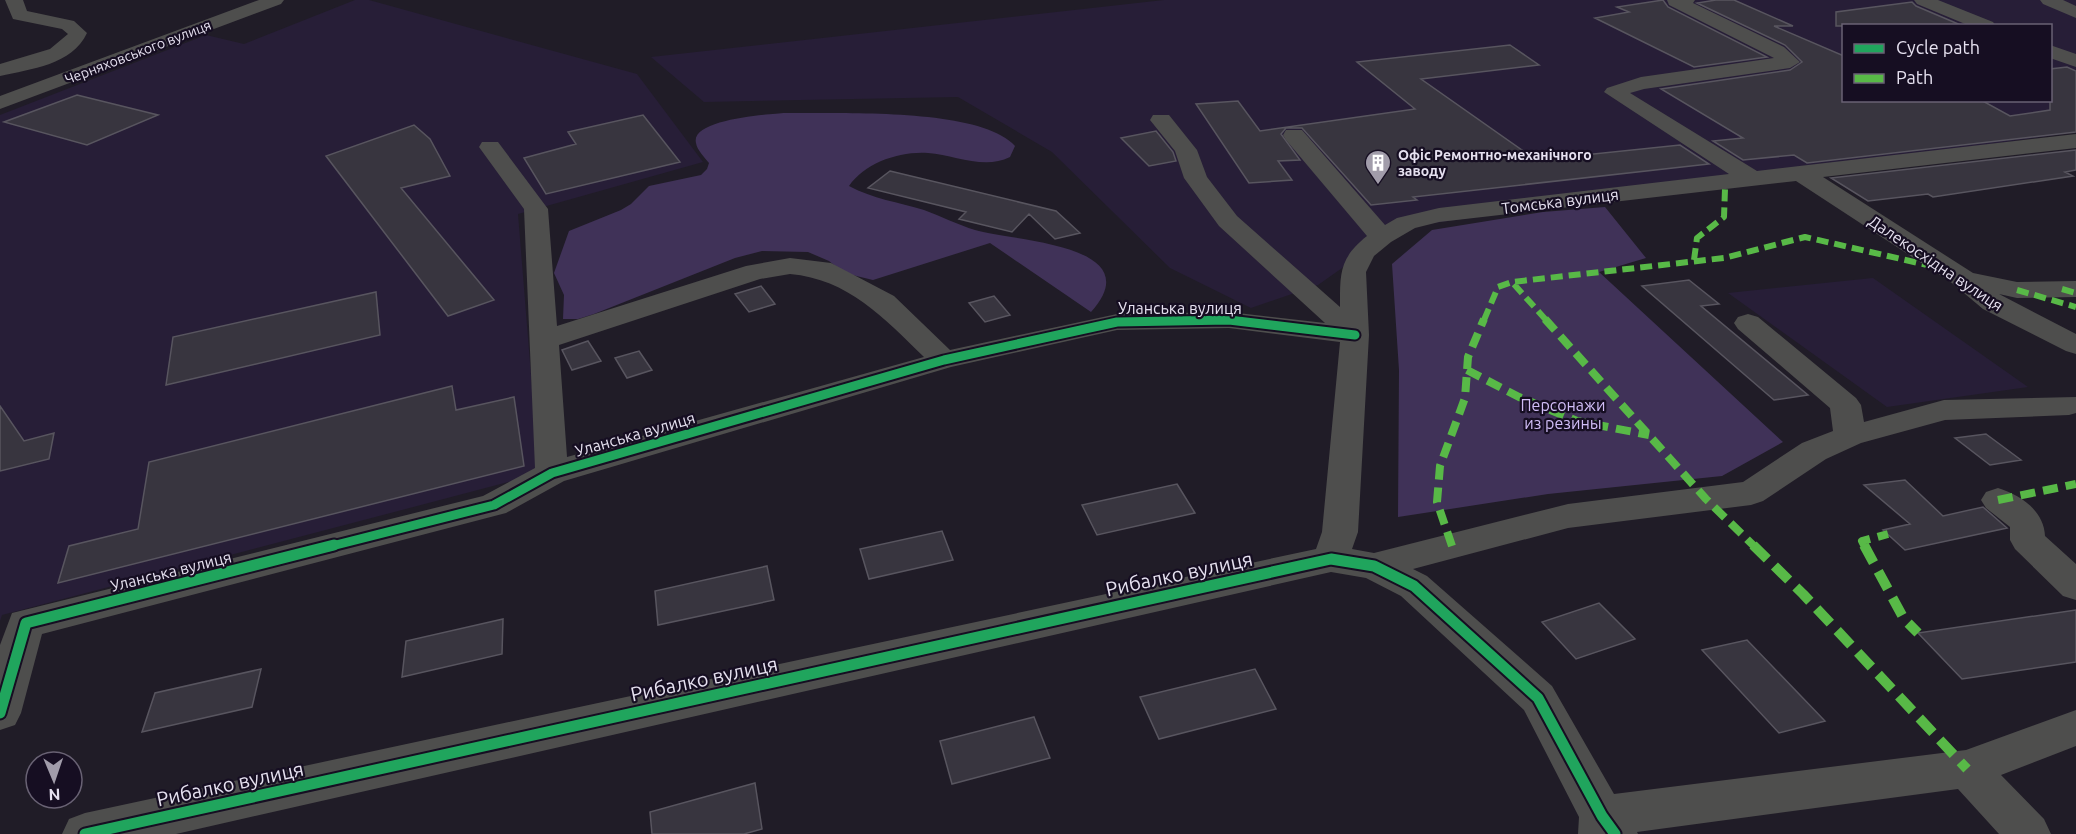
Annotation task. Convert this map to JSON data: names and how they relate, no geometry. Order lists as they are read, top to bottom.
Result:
{
  "streets": {
    "street": [
      "Черняховського вулиця",
      "Томська вулиця",
      "Далекосхідна вулиця",
      "Уланська вулиця",
      "Рибалко вулиця"
    ]
  },
  "crossings": [
    ["Томська вулиця", "Далекосхідна вулиця"],
    ["Томська вулиця", "Уланська вулиця"],
    ["Томська вулиця", "Рибалко вулиця"]
  ],
  "parks": ["Персонажи из резины"],
  "places": {
    "building": ["Офіс Ремонтно-механічного заводу"]
  },
  "legend": ["Cycle path", "Path"],
  "north": "bottom"
}
